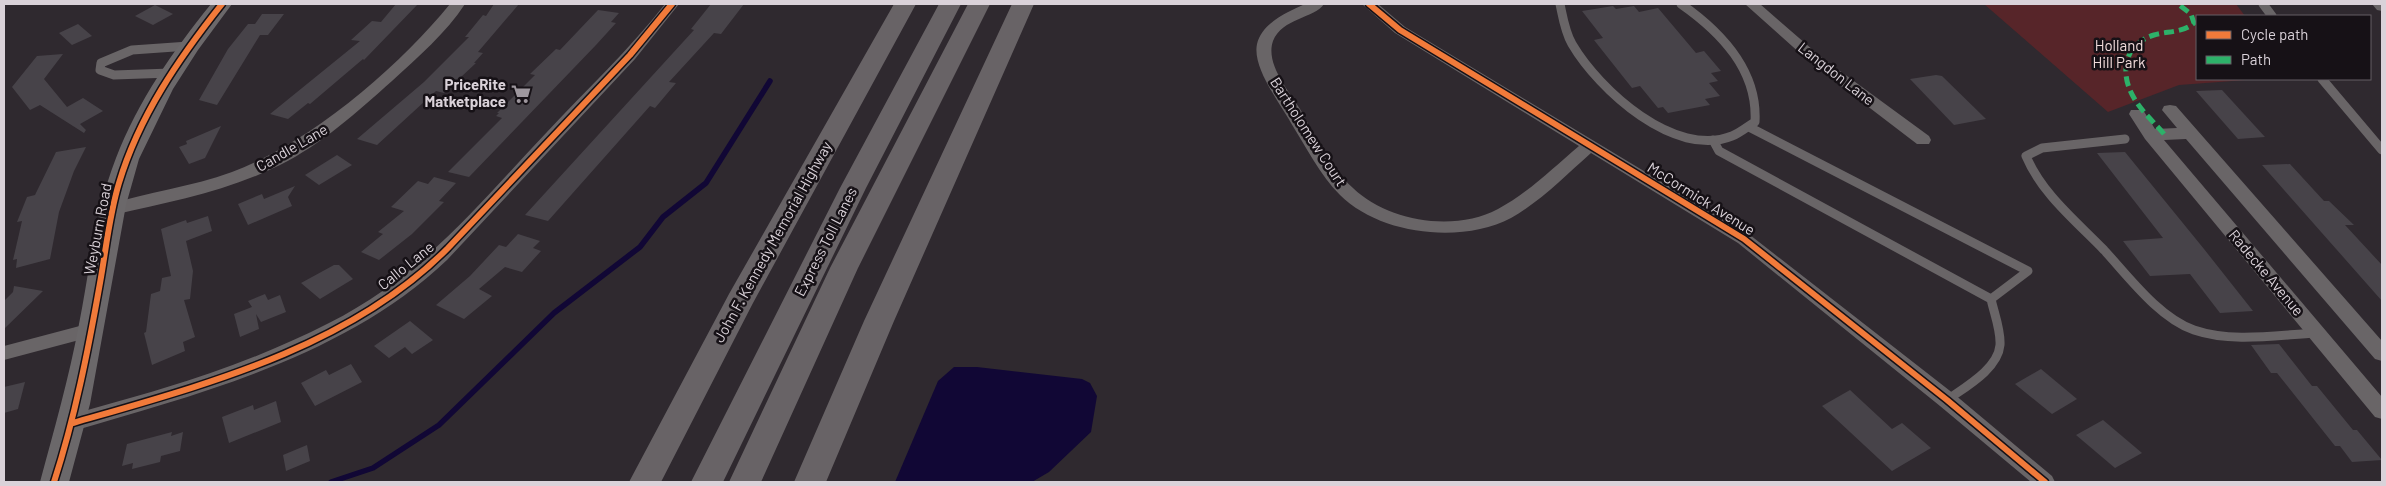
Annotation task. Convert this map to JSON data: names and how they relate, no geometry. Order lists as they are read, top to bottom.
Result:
{
  "streets": {
    "highway": ["John F. Kennedy Memorial Highway", "Express Toll Lanes"],
    "street": [
      "Langdon Lane",
      "Bartholomew Court",
      "Candle Lane",
      "McCormick Avenue",
      "Weyburn Road",
      "Callo Lane",
      "Radecke Avenue"
    ]
  },
  "crossings": [
    ["Bartholomew Court", "McCormick Avenue"],
    ["Candle Lane", "Weyburn Road"],
    ["Weyburn Road", "Callo Lane"]
  ],
  "parks": ["Holland Hill Park"],
  "places": {
    "supermarket": ["PriceRite Matketplace"]
  },
  "legend": ["Cycle path", "Path"]
}
